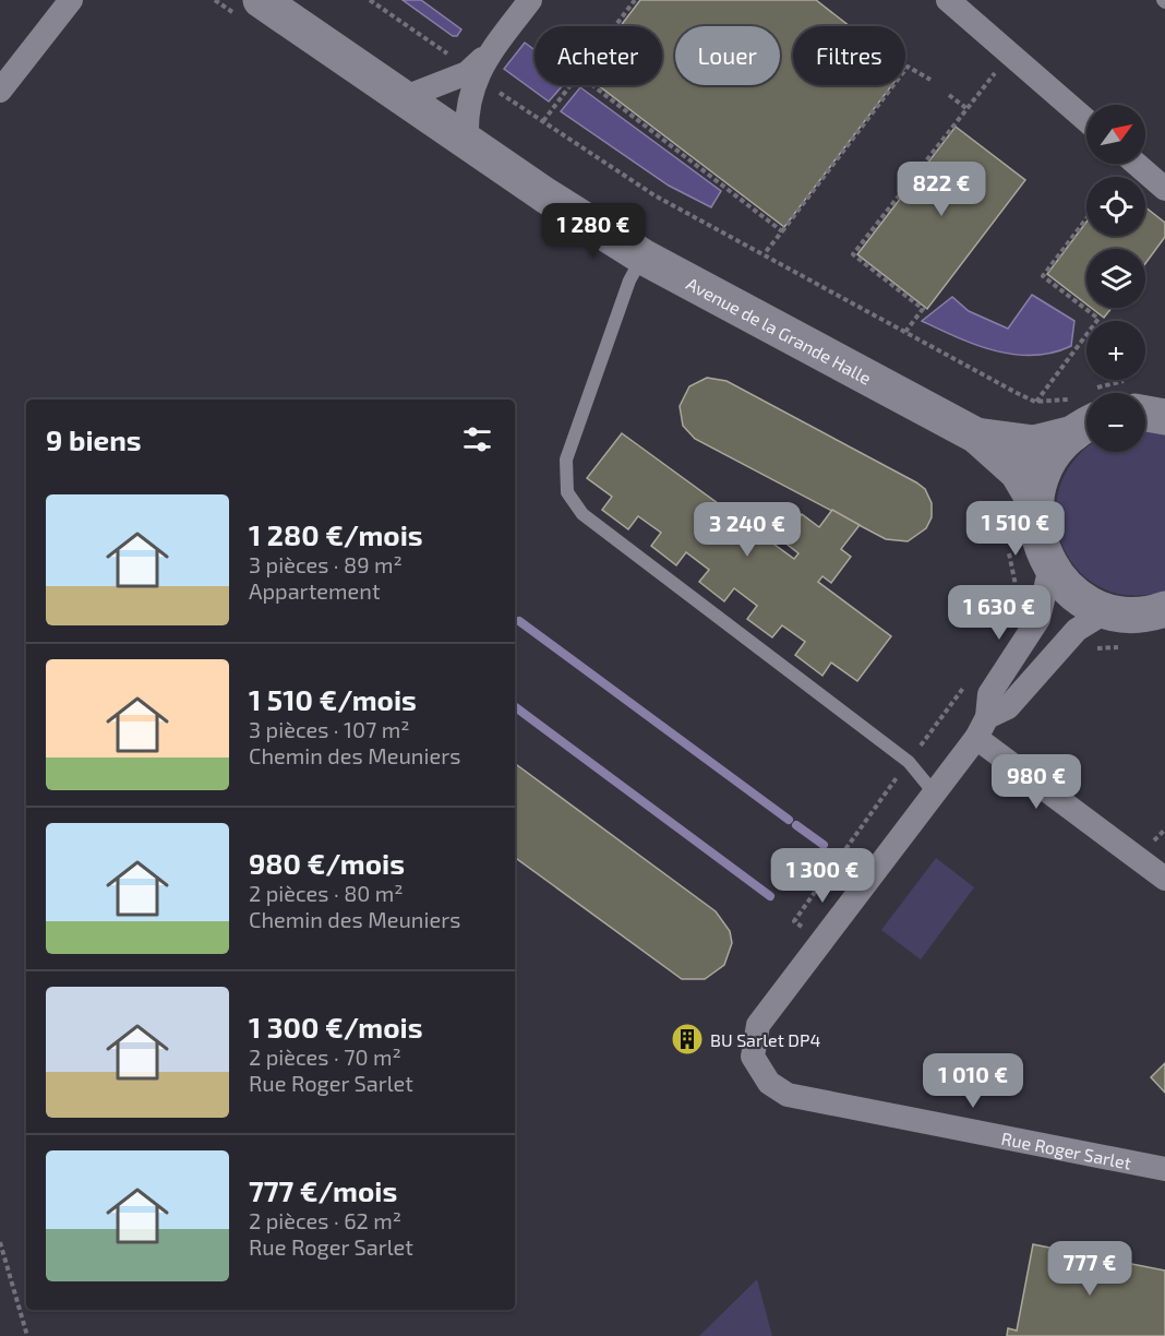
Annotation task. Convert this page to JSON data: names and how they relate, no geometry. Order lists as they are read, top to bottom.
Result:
{
  "streets": {
    "street": ["Avenue de la Grande Halle", "Rue Roger Sarlet"]
  },
  "places": {
    "building": ["BU Sarlet DP4"]
  },
  "north": "top right",
  "page": {
    "chip": ["Acheter", "Louer", "Filtres"],
    "map_buttons": ["+", "−"],
    "price": [
      "822 €",
      "1 280 €",
      "1 510 €",
      "3 240 €",
      "1 630 €",
      "980 €",
      "1 300 €",
      "1 010 €",
      "777 €"
    ],
    "heading": "9 biens",
    "list": [
      {
        "name": "1 280 €/mois",
        "note": "3 pièces · 89 m² · Appartement"
      },
      {
        "name": "1 510 €/mois",
        "note": "3 pièces · 107 m² · Chemin des Meuniers"
      },
      {
        "name": "980 €/mois",
        "note": "2 pièces · 80 m² · Chemin des Meuniers"
      },
      {
        "name": "1 300 €/mois",
        "note": "2 pièces · 70 m² · Rue Roger Sarlet"
      },
      {
        "name": "777 €/mois",
        "note": "2 pièces · 62 m² · Rue Roger Sarlet"
      }
    ]
  }
}
